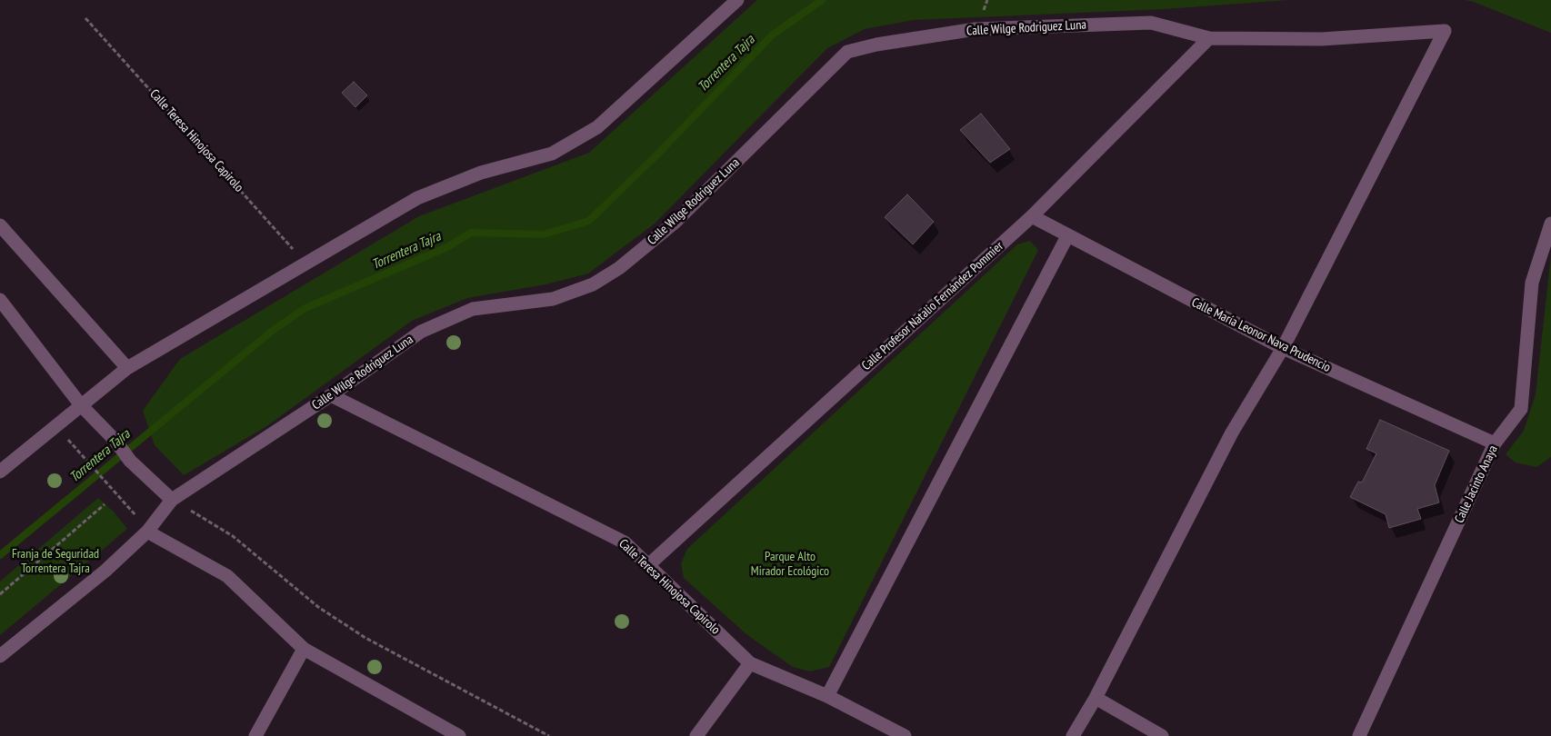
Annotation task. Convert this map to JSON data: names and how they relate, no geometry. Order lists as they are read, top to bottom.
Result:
{
  "streets": {
    "street": [
      "Calle Wilge Rodriguez Luna",
      "Calle Teresa Hinojosa Capirolo",
      "Calle Profesor Natalio Fernández Pommier",
      "Calle María Leonor Nava Prudencio",
      "Calle Jacinto Anaya"
    ]
  },
  "crossings": [
    ["Calle Wilge Rodriguez Luna", "Calle Teresa Hinojosa Capirolo"],
    ["Calle Wilge Rodriguez Luna", "Calle Profesor Natalio Fernández Pommier"],
    ["Calle Wilge Rodriguez Luna", "Calle María Leonor Nava Prudencio"],
    ["Calle Teresa Hinojosa Capirolo", "Calle Profesor Natalio Fernández Pommier"],
    ["Calle Profesor Natalio Fernández Pommier", "Calle María Leonor Nava Prudencio"],
    ["Calle María Leonor Nava Prudencio", "Calle Jacinto Anaya"]
  ],
  "water": ["Torrentera Tajra"],
  "parks": ["Franja de Seguridad Torrentera Tajra", "Parque Alto Mirador Ecológico"]
}
